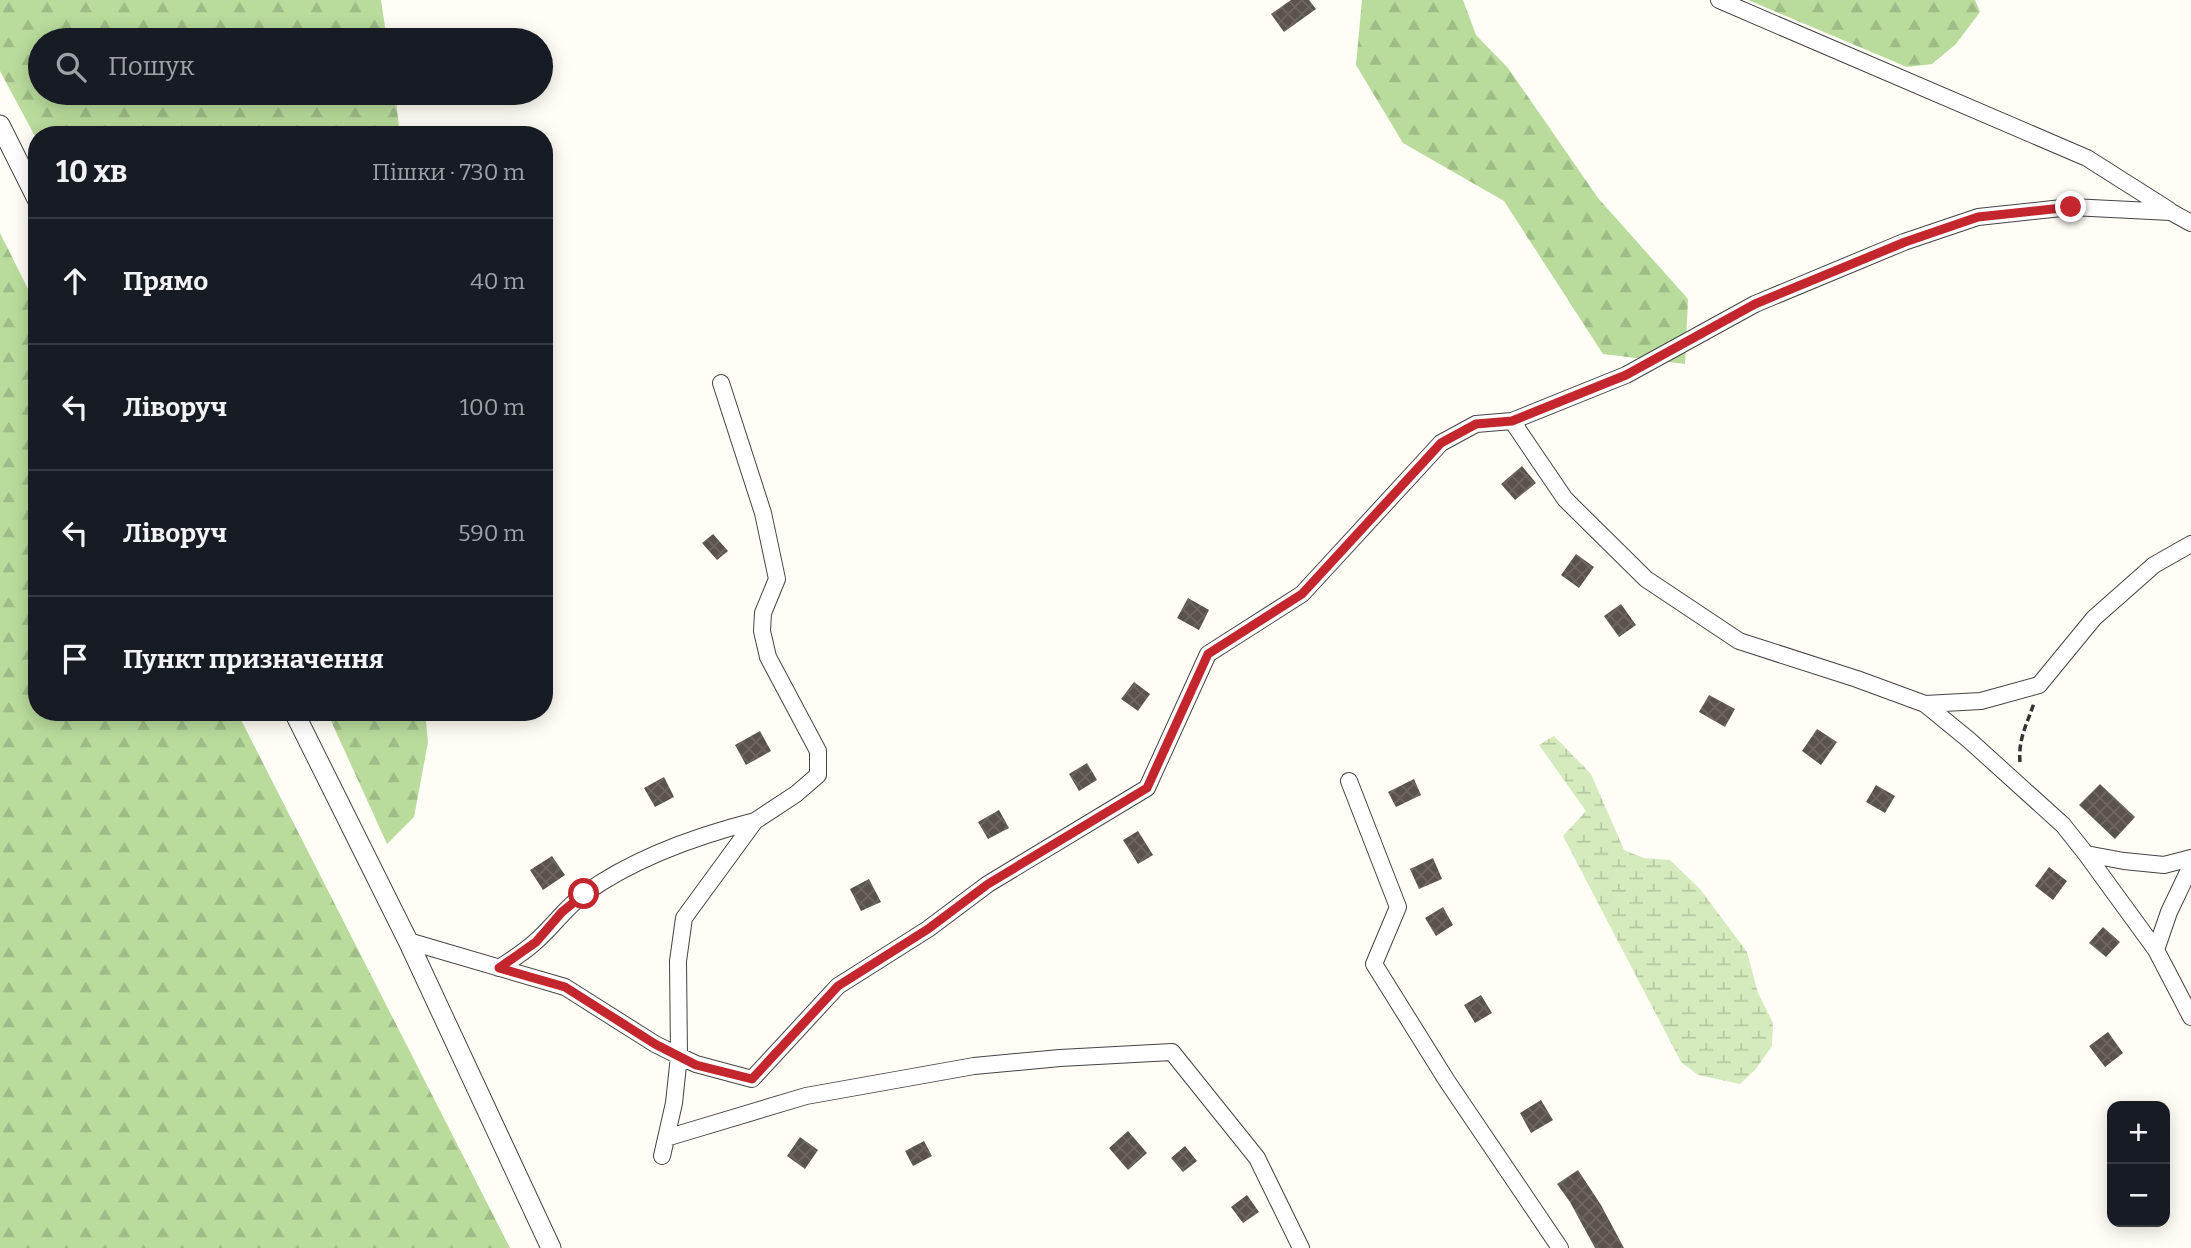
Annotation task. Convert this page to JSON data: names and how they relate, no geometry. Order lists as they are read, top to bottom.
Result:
{
  "page": {
    "search": "Пошук",
    "heading": ["10 хв", "Пішки · 730 m"],
    "list": [
      ["Прямо", "40 m"],
      ["Ліворуч", "100 m"],
      ["Ліворуч", "590 m"],
      "Пункт призначення"
    ],
    "map_buttons": ["+", "−"]
  }
}
